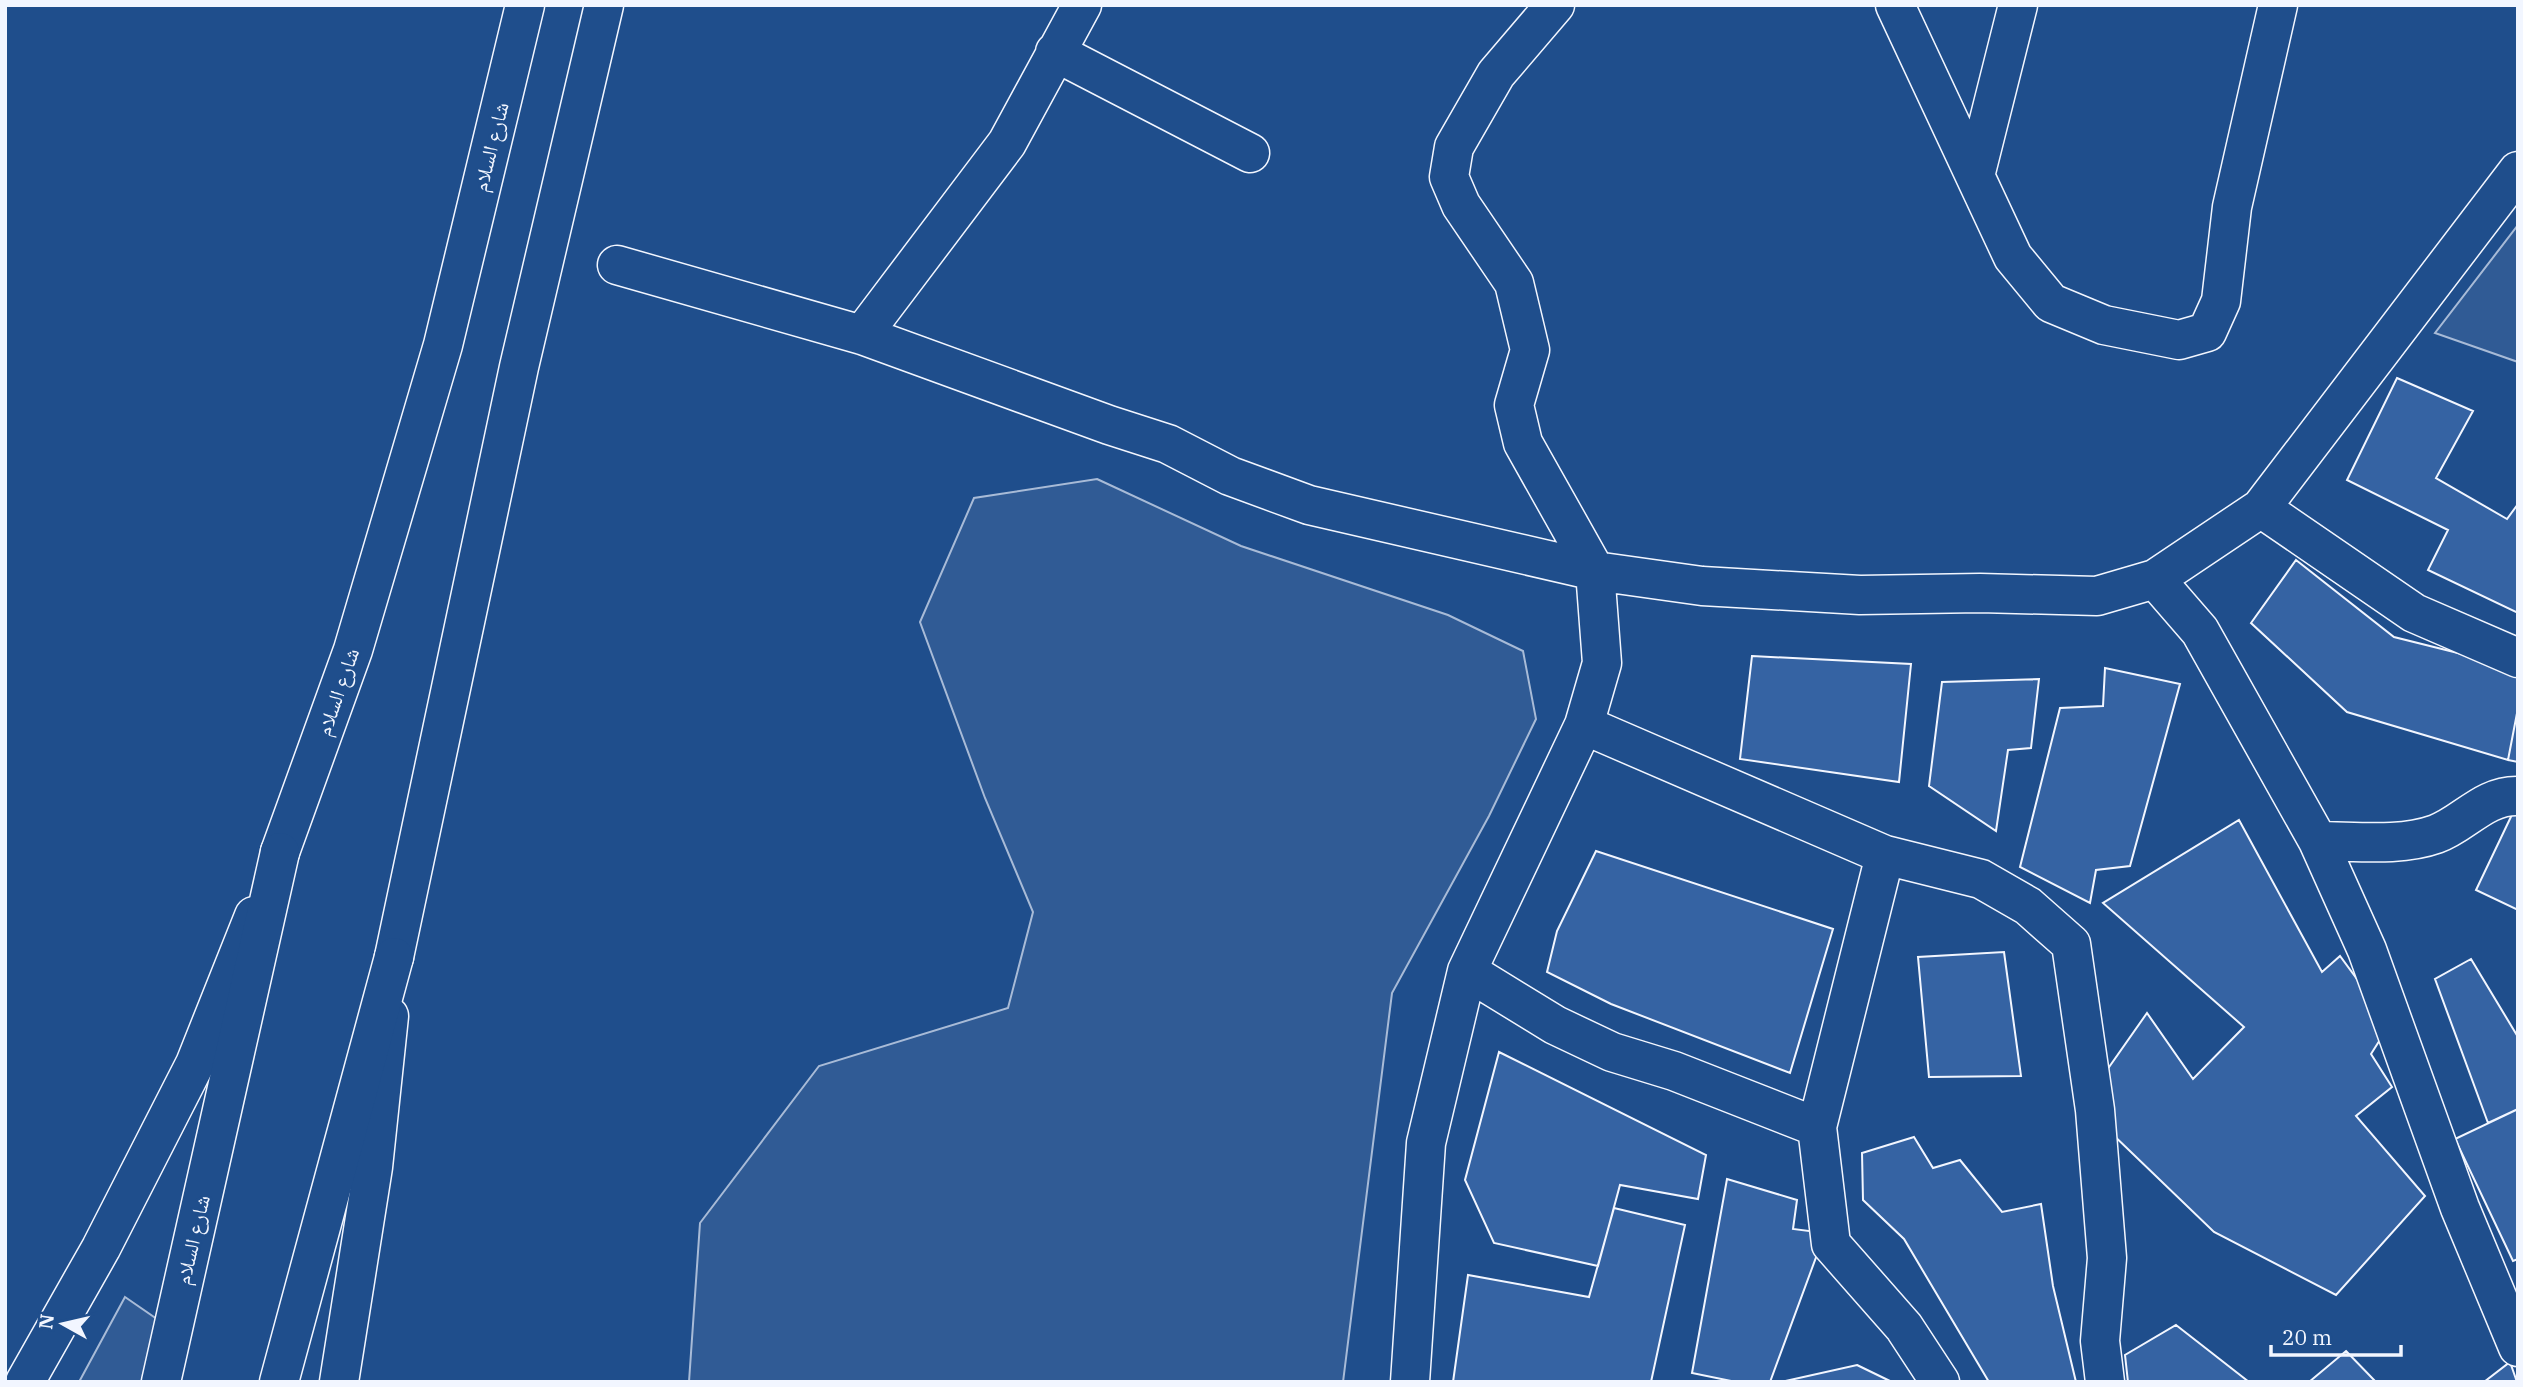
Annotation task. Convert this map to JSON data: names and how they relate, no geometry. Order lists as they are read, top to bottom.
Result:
{
  "streets": {
    "main road": ["شارع السلام"]
  },
  "scale_bar": "20 m",
  "north": "left"
}
